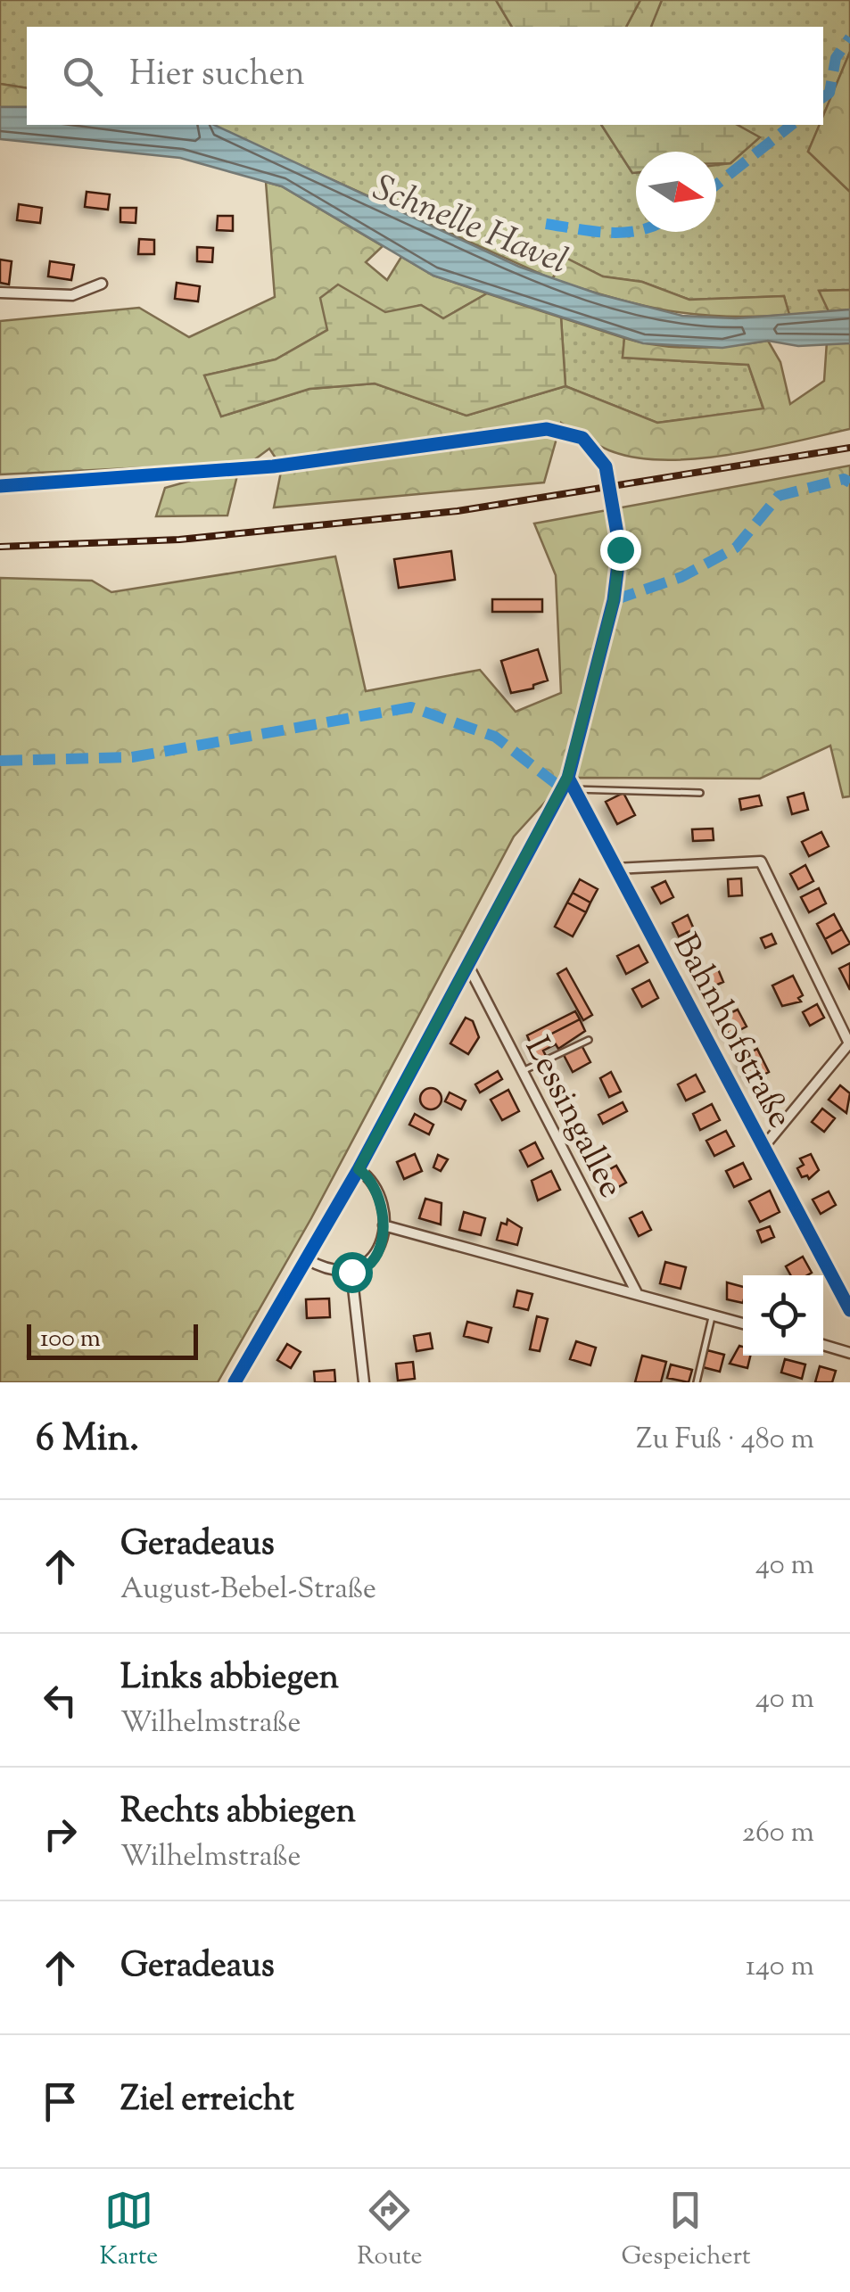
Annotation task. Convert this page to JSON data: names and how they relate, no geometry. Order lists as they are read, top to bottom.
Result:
{
  "streets": {
    "street": ["Bahnhofstraße", "Lessingallee"]
  },
  "water": ["Schnelle Havel"],
  "scale_bar": "100 m",
  "north": "right",
  "page": {
    "search": "Hier suchen",
    "scale": "100 m",
    "heading": ["6 Min.", "Zu Fuß · 480 m"],
    "list": [
      ["Geradeaus", "August-Bebel-Straße", "40 m"],
      ["Links abbiegen", "Wilhelmstraße", "40 m"],
      ["Rechts abbiegen", "Wilhelmstraße", "260 m"],
      ["Geradeaus", "140 m"],
      "Ziel erreicht"
    ],
    "nav": ["Karte", "Route", "Gespeichert"]
  }
}
